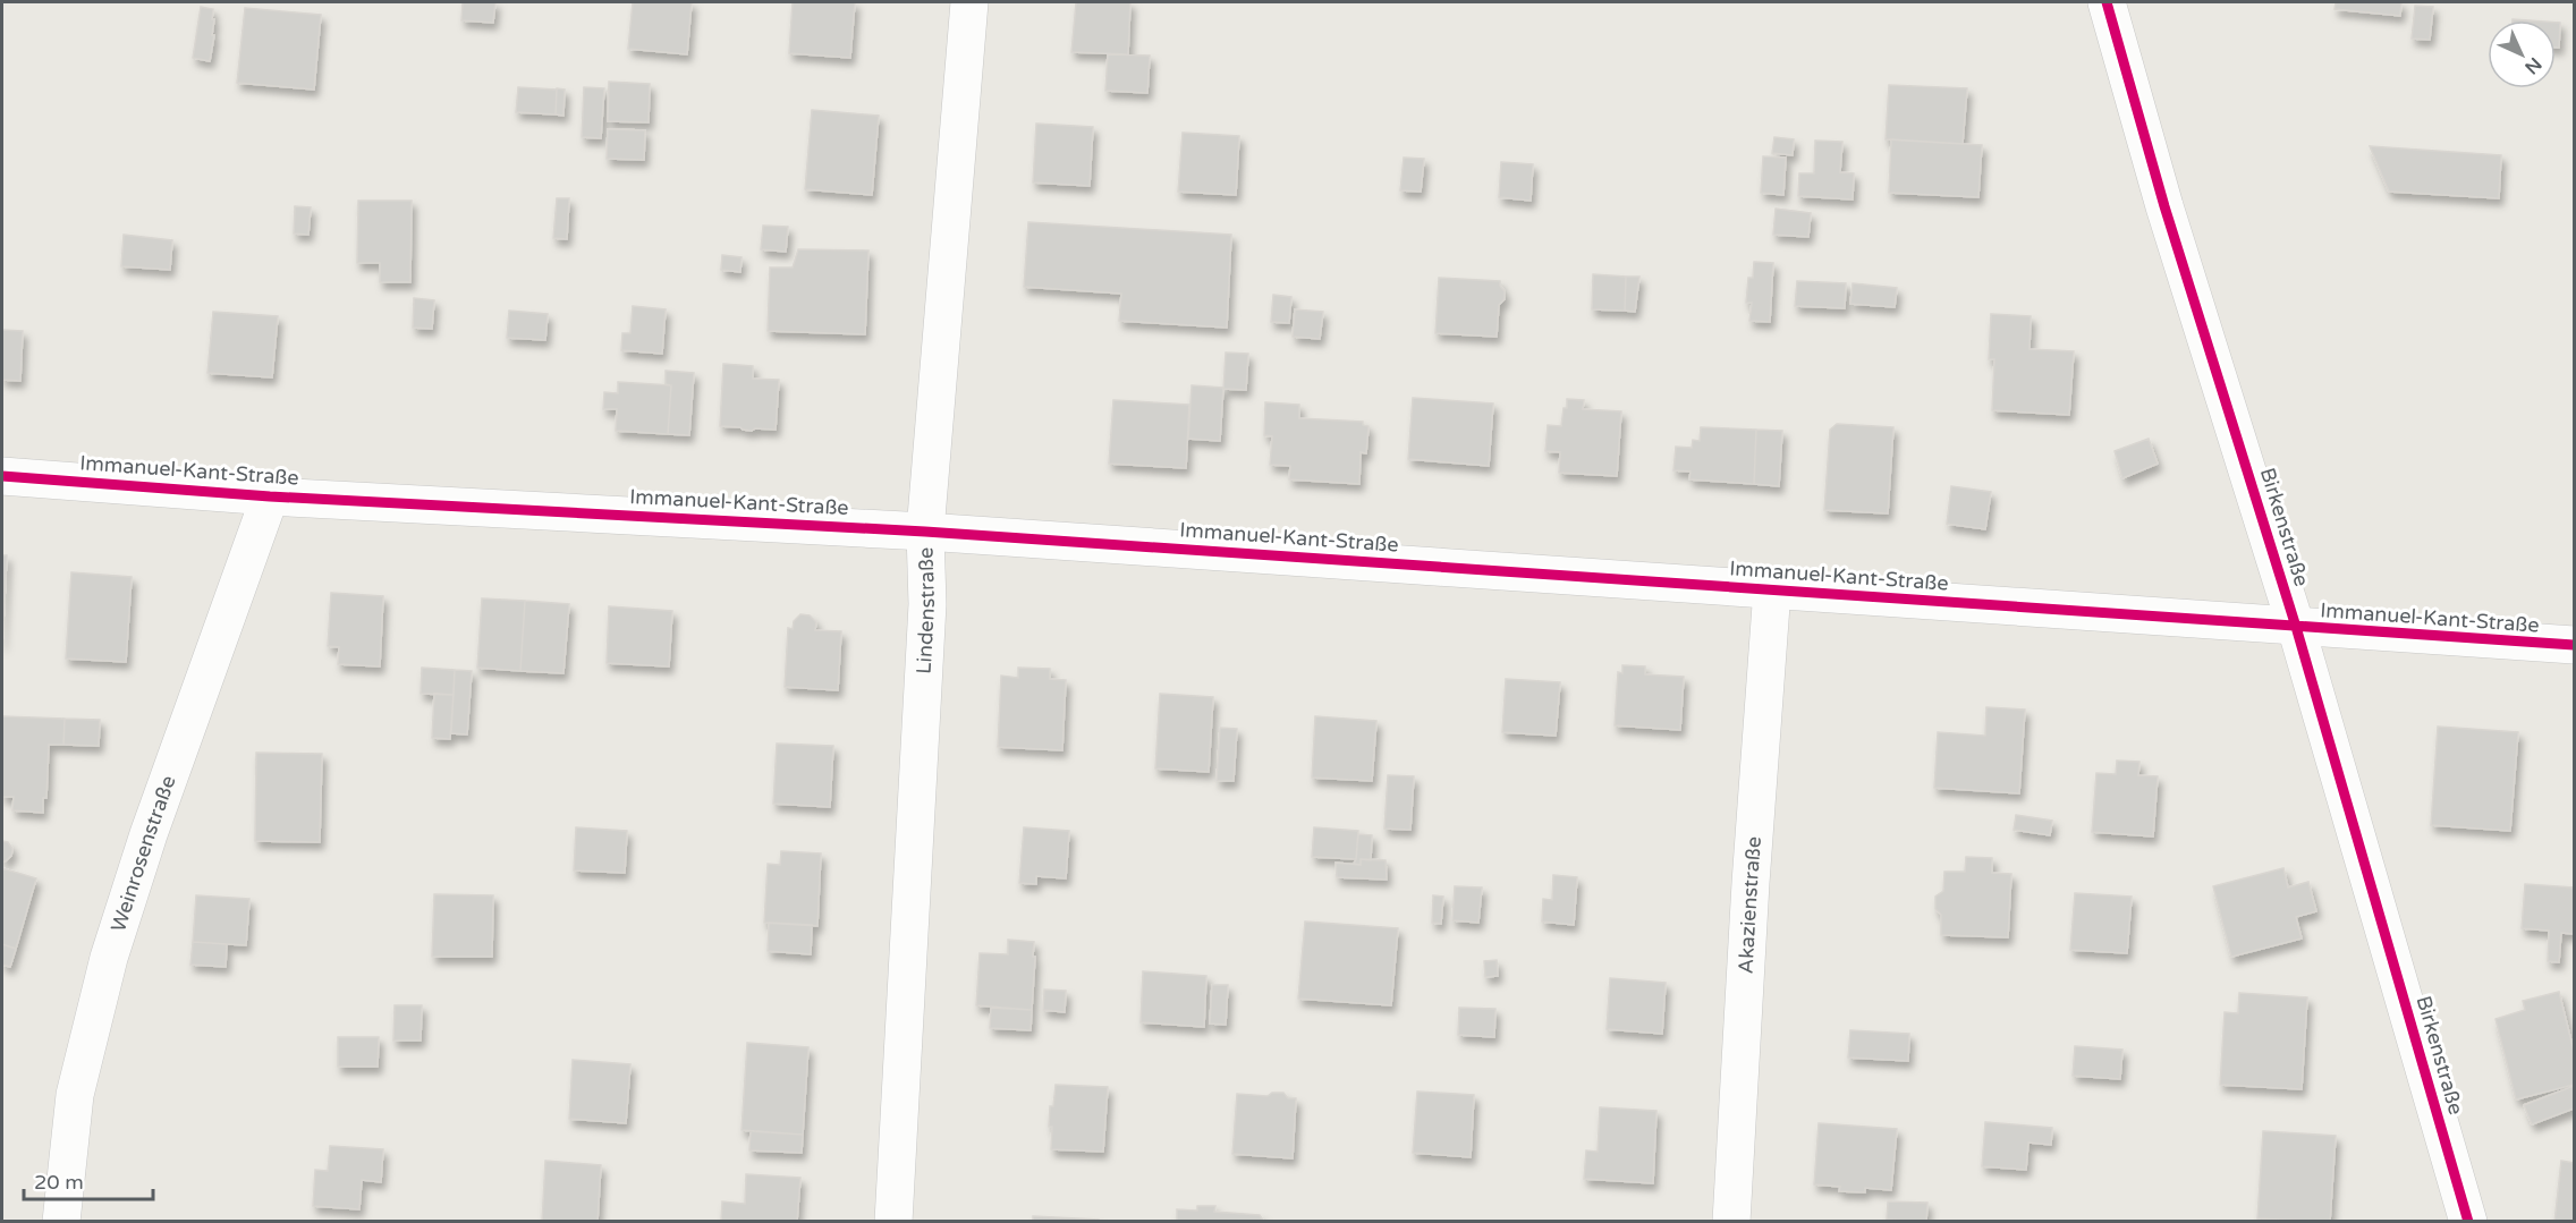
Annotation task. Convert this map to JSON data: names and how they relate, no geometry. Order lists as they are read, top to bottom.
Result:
{
  "streets": {
    "street": [
      "Immanuel-Kant-Straße",
      "Birkenstraße",
      "Lindenstraße",
      "Weinrosenstraße",
      "Akazienstraße"
    ]
  },
  "crossings": [
    ["Immanuel-Kant-Straße", "Birkenstraße"],
    ["Immanuel-Kant-Straße", "Lindenstraße"],
    ["Immanuel-Kant-Straße", "Weinrosenstraße"],
    ["Immanuel-Kant-Straße", "Akazienstraße"]
  ],
  "scale_bar": "20 m",
  "north": "bottom right"
}
